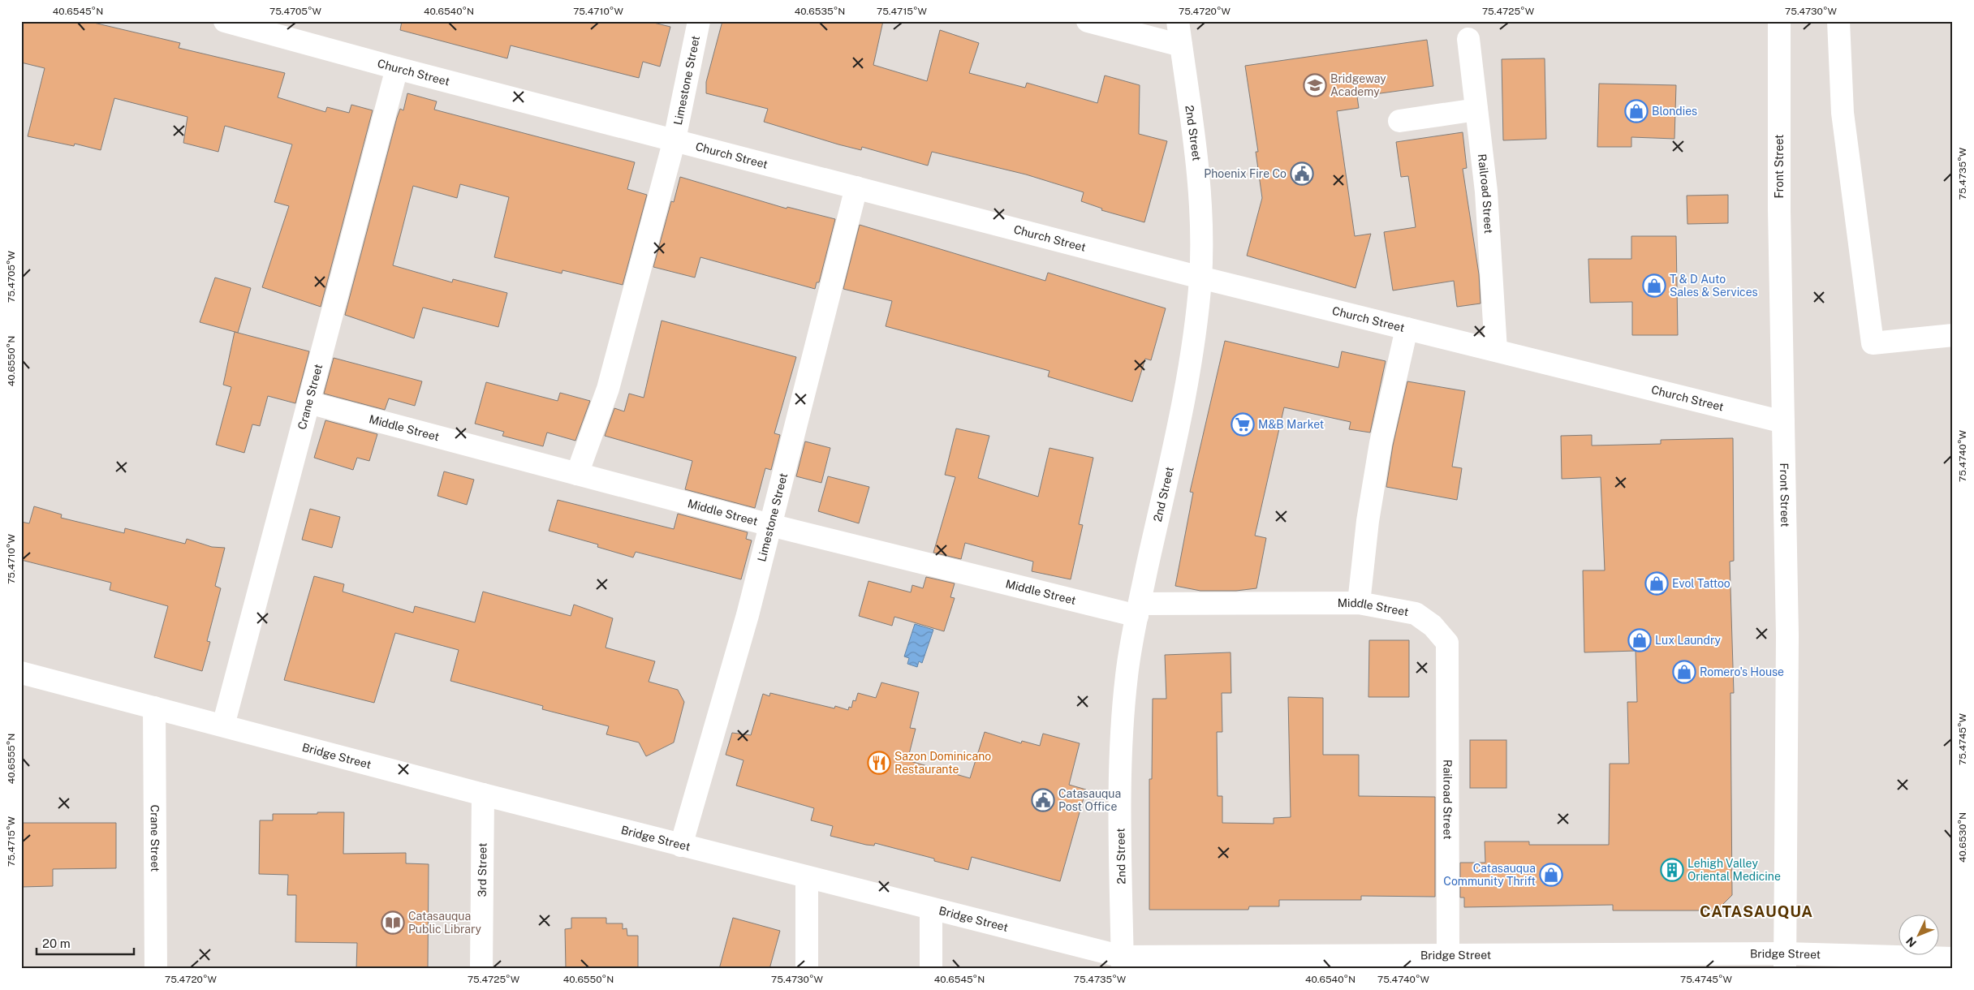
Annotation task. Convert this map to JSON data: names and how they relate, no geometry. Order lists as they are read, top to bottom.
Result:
{
  "streets": {
    "street": [
      "Church Street",
      "Limestone Street",
      "2nd Street",
      "Front Street",
      "Railroad Street",
      "Crane Street",
      "Middle Street",
      "Bridge Street",
      "3rd Street"
    ]
  },
  "crossings": [
    ["Church Street", "Limestone Street"],
    ["Church Street", "2nd Street"],
    ["Church Street", "Front Street"],
    ["Church Street", "Railroad Street"],
    ["Church Street", "Crane Street"],
    ["Limestone Street", "Middle Street"],
    ["Limestone Street", "Bridge Street"],
    ["2nd Street", "Middle Street"],
    ["2nd Street", "Bridge Street"],
    ["Front Street", "Bridge Street"],
    ["Railroad Street", "Middle Street"],
    ["Railroad Street", "Bridge Street"],
    ["Crane Street", "Middle Street"],
    ["Crane Street", "Bridge Street"],
    ["Bridge Street", "3rd Street"]
  ],
  "districts": ["CATASAUQUA"],
  "places": {
    "school or university": ["Bridgeway Academy"],
    "shop": [
      "Blondies",
      "T & D Auto Sales & Services",
      "Evol Tattoo",
      "Lux Laundry",
      "Romero's House",
      "Catasauqua Community Thrift"
    ],
    "public building": ["Phoenix Fire Co", "Catasauqua Post Office"],
    "supermarket": ["M&B Market"],
    "restaurant": ["Sazon Dominicano Restaurante"],
    "building": ["Lehigh Valley Oriental Medicine"],
    "library": ["Catasauqua Public Library"]
  },
  "scale_bar": "20 m",
  "north": "bottom left",
  "coordinates": [
    "40.6545°N",
    "75.4705°W",
    "40.6540°N",
    "75.4710°W",
    "40.6535°N",
    "75.4715°W",
    "75.4720°W",
    "75.4725°W",
    "75.4730°W",
    "75.4735°W",
    "40.6550°N",
    "75.4740°W",
    "75.4745°W",
    "40.6555°N",
    "40.6530°N"
  ]
}
